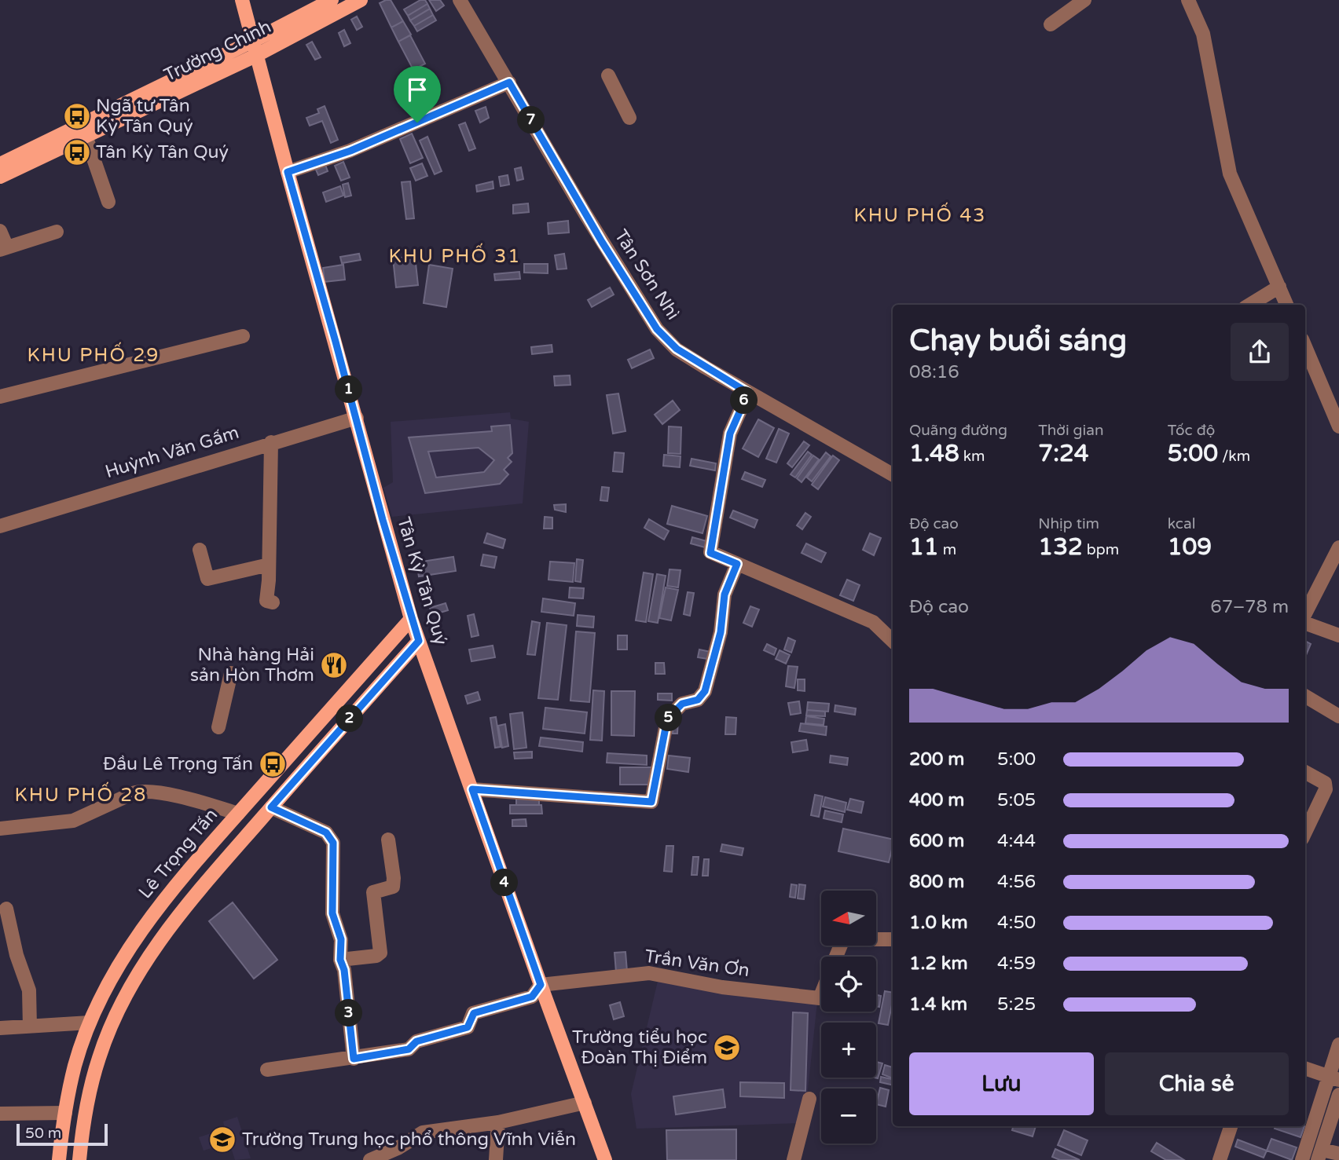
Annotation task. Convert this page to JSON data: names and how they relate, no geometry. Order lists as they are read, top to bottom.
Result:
{
  "streets": {
    "main road": ["Trường Chinh", "Tân Kỳ Tân Quý", "Lê Trọng Tấn"],
    "street": ["Tân Sơn Nhì", "Huỳnh Văn Gấm", "Trần Văn Ơn"]
  },
  "crossings": [
    ["Trường Chinh", "Tân Kỳ Tân Quý"],
    ["Huỳnh Văn Gấm", "Tân Kỳ Tân Quý"],
    ["Tân Kỳ Tân Quý", "Lê Trọng Tấn"],
    ["Tân Kỳ Tân Quý", "Trần Văn Ơn"]
  ],
  "districts": [
    "KHU PHỐ 43",
    "KHU PHỐ 31",
    "KHU PHỐ 29",
    "KHU PHỐ 28"
  ],
  "places": {
    "bus stop": ["Ngã tư Tân Kỳ Tân Quý", "Tân Kỳ Tân Quý", "Đầu Lê Trọng Tấn"],
    "restaurant": ["Nhà hàng Hải sản Hòn Thơm"],
    "school or university": ["Trường tiểu học Đoàn Thị Điểm", "Trường Trung học phổ thông Vĩnh Viễn"]
  },
  "scale_bar": "50 m",
  "north": "left",
  "page": {
    "pins": [
      "7",
      "1",
      "6",
      "5",
      "2",
      "4",
      "3"
    ],
    "heading": ["Chạy buổi sáng", "08:16"],
    "stats": [
      ["Quãng đường", "1.48 km"],
      ["Thời gian", "7:24"],
      ["Tốc độ", "5:00 /km"],
      ["Độ cao", "11 m"],
      ["Nhịp tim", "132 bpm"],
      ["kcal", "109"]
    ],
    "chart": ["Độ cao", "67–78 m"],
    "list": [
      {
        "name": "200 m",
        "note": "5:00"
      },
      {
        "name": "400 m",
        "note": "5:05"
      },
      {
        "name": "600 m",
        "note": "4:44"
      },
      {
        "name": "800 m",
        "note": "4:56"
      },
      {
        "name": "1.0 km",
        "note": "4:50"
      },
      {
        "name": "1.2 km",
        "note": "4:59"
      },
      {
        "name": "1.4 km",
        "note": "5:25"
      }
    ],
    "map_buttons": ["+", "−"],
    "buttons": ["Lưu", "Chia sẻ"],
    "scale": "50 m"
  }
}
